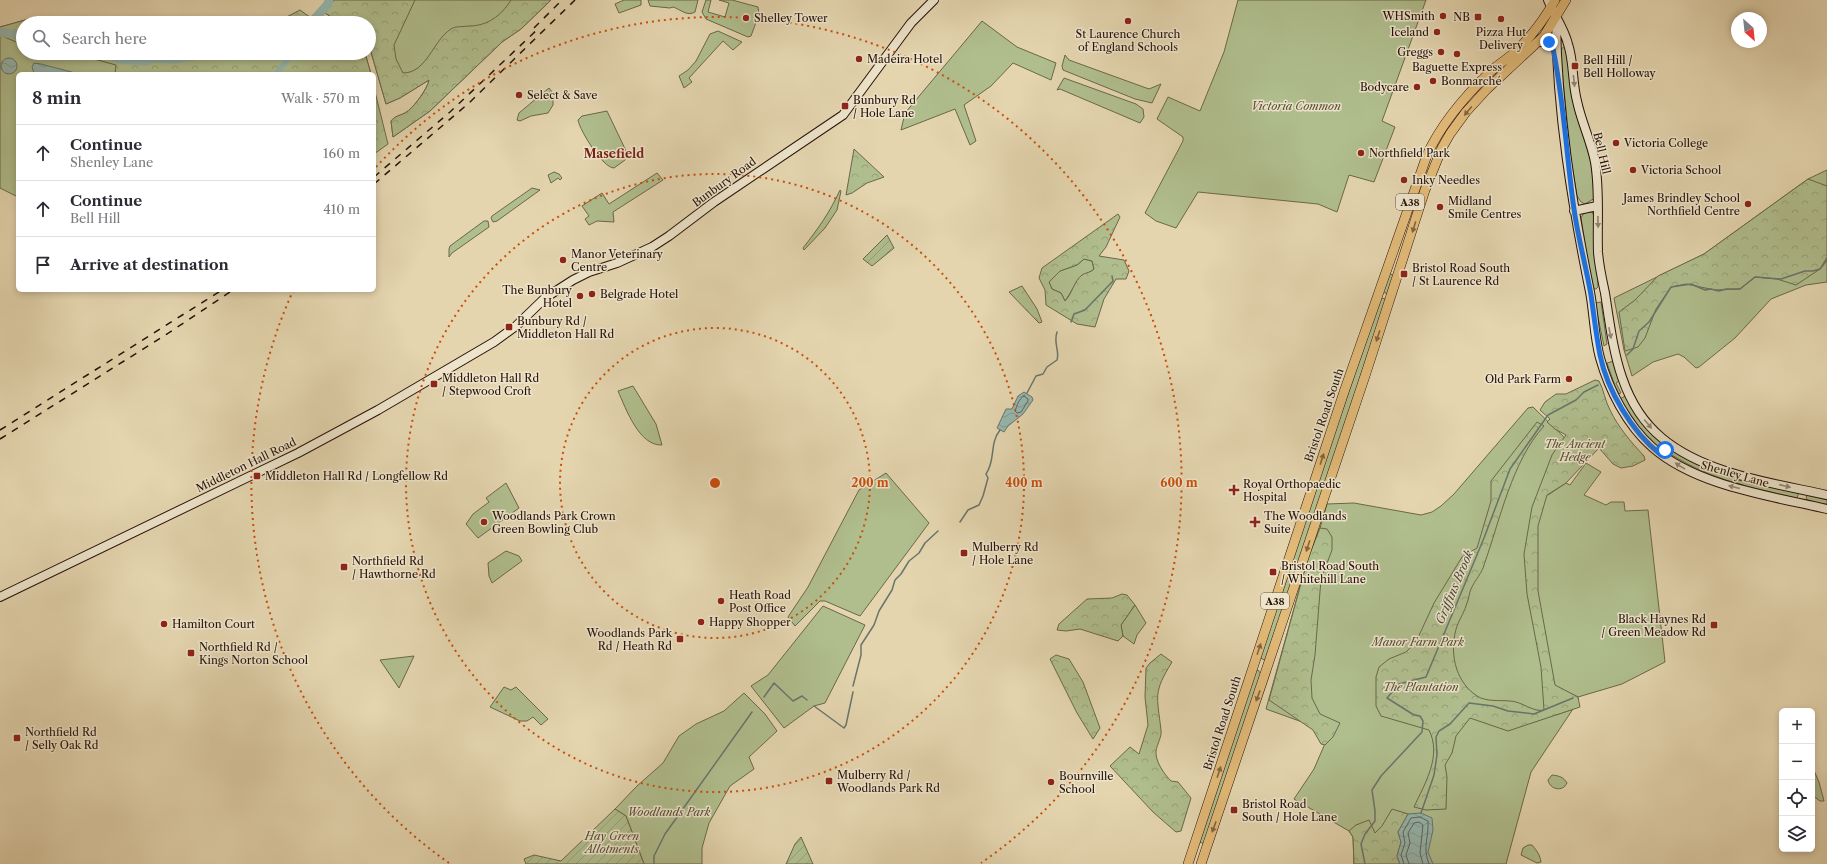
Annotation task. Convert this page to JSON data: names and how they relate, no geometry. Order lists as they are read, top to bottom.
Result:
{
  "streets": {
    "highway": ["A38", "Bristol Road South"],
    "main road": [
      "Bell Hill",
      "Bunbury Road",
      "Middleton Hall Road",
      "Shenley Lane"
    ]
  },
  "crossings": [
    ["Bell Hill", "A38"],
    ["Bell Hill", "Shenley Lane"],
    ["Bunbury Road", "Middleton Hall Road"],
    ["A38", "Bristol Road South"]
  ],
  "districts": ["Masefield"],
  "water": ["Griffins Brook"],
  "parks": [
    "Victoria Common",
    "The Ancient Hedge",
    "Manor Farm Park",
    "The Plantation",
    "Woodlands Park",
    "Hay Green Allotments"
  ],
  "places": {
    "other": [
      "WHSmith",
      "Shelley Tower",
      "Pizza Hut Delivery",
      "St Laurence Church of England Schools",
      "Iceland",
      "Greggs",
      "Baguette Express",
      "Madeira Hotel",
      "Bonmarché",
      "Bodycare",
      "Select & Save",
      "Victoria College",
      "Northfield Park",
      "Victoria School",
      "Inky Needles",
      "James Brindley School Northfield Centre",
      "Midland Smile Centres",
      "Manor Veterinary Centre",
      "Belgrade Hotel",
      "The Bunbury Hotel",
      "Old Park Farm",
      "Woodlands Park Crown Green Bowling Club",
      "Heath Road Post Office",
      "Happy Shopper",
      "Hamilton Court",
      "Bournville School"
    ],
    "transit": [
      "NB",
      "Bell Hill / Bell Holloway",
      "Bunbury Rd / Hole Lane",
      "Bristol Road South / St Laurence Rd",
      "Bunbury Rd / Middleton Hall Rd",
      "Middleton Hall Rd / Stepwood Croft",
      "Middleton Hall Rd / Longfellow Rd",
      "Mulberry Rd / Hole Lane",
      "Northfield Rd / Hawthorne Rd",
      "Bristol Road South / Whitehill Lane",
      "Black Haynes Rd / Green Meadow Rd",
      "Woodlands Park Rd / Heath Rd",
      "Northfield Rd / Kings Norton School",
      "Northfield Rd / Selly Oak Rd",
      "Mulberry Rd / Woodlands Park Rd",
      "Bristol Road South / Hole Lane"
    ],
    "health": ["Royal Orthopaedic Hospital", "The Woodlands Suite"]
  },
  "north": "bottom right",
  "page": {
    "search": "Search here",
    "heading": ["8 min", "Walk · 570 m"],
    "list": [
      ["Continue", "Shenley Lane", "160 m"],
      ["Continue", "Bell Hill", "410 m"],
      "Arrive at destination"
    ],
    "map_buttons": ["+", "−"]
  },
  "rings": ["200 m", "400 m", "600 m"]
}
